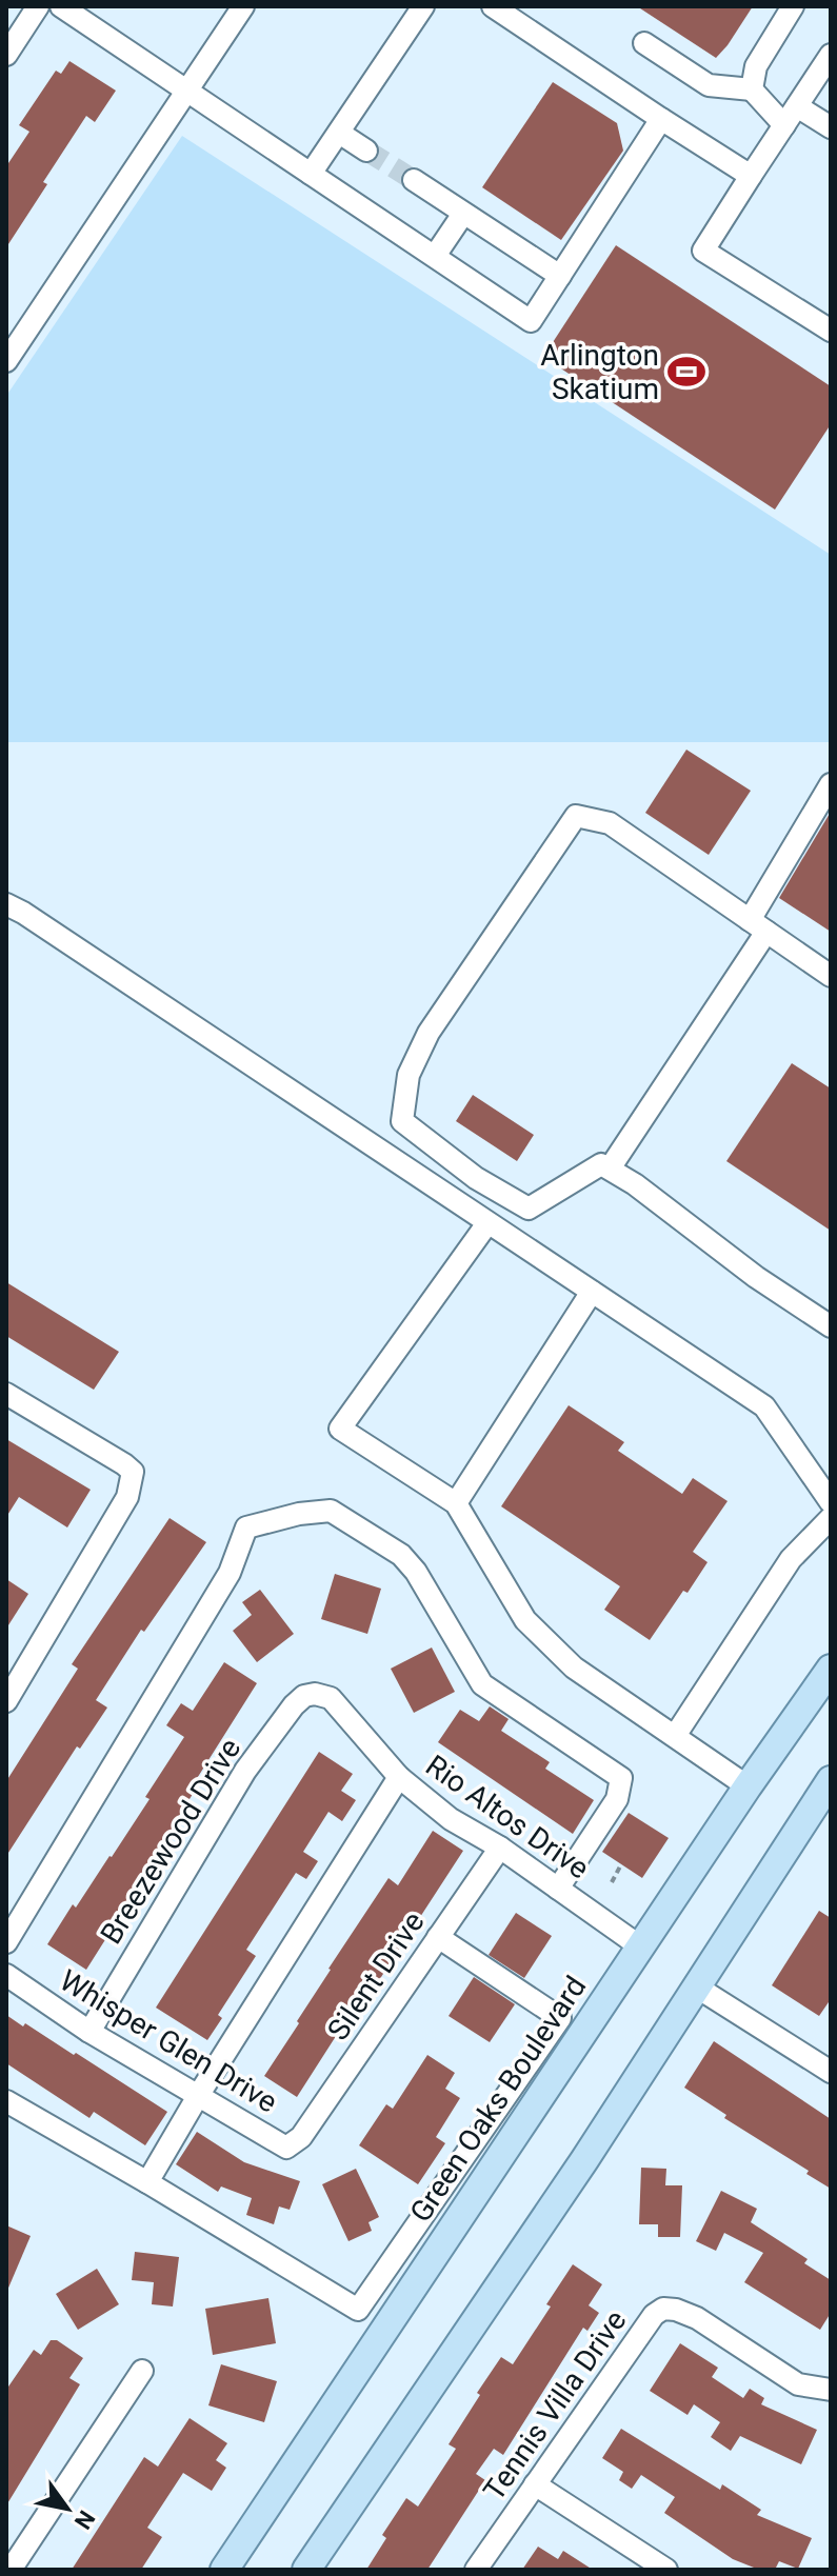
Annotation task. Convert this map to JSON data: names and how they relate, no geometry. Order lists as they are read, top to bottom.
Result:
{
  "streets": {
    "main road": ["Green Oaks Boulevard"],
    "street": [
      "Rio Altos Drive",
      "Breezewood Drive",
      "Silent Drive",
      "Whisper Glen Drive",
      "Tennis Villa Drive"
    ]
  },
  "crossings": [
    ["Rio Altos Drive", "Breezewood Drive"],
    ["Rio Altos Drive", "Silent Drive"],
    ["Rio Altos Drive", "Green Oaks Boulevard"],
    ["Breezewood Drive", "Whisper Glen Drive"],
    ["Silent Drive", "Whisper Glen Drive"]
  ],
  "places": {
    "sports": ["Arlington Skatium"]
  },
  "north": "bottom right"
}
